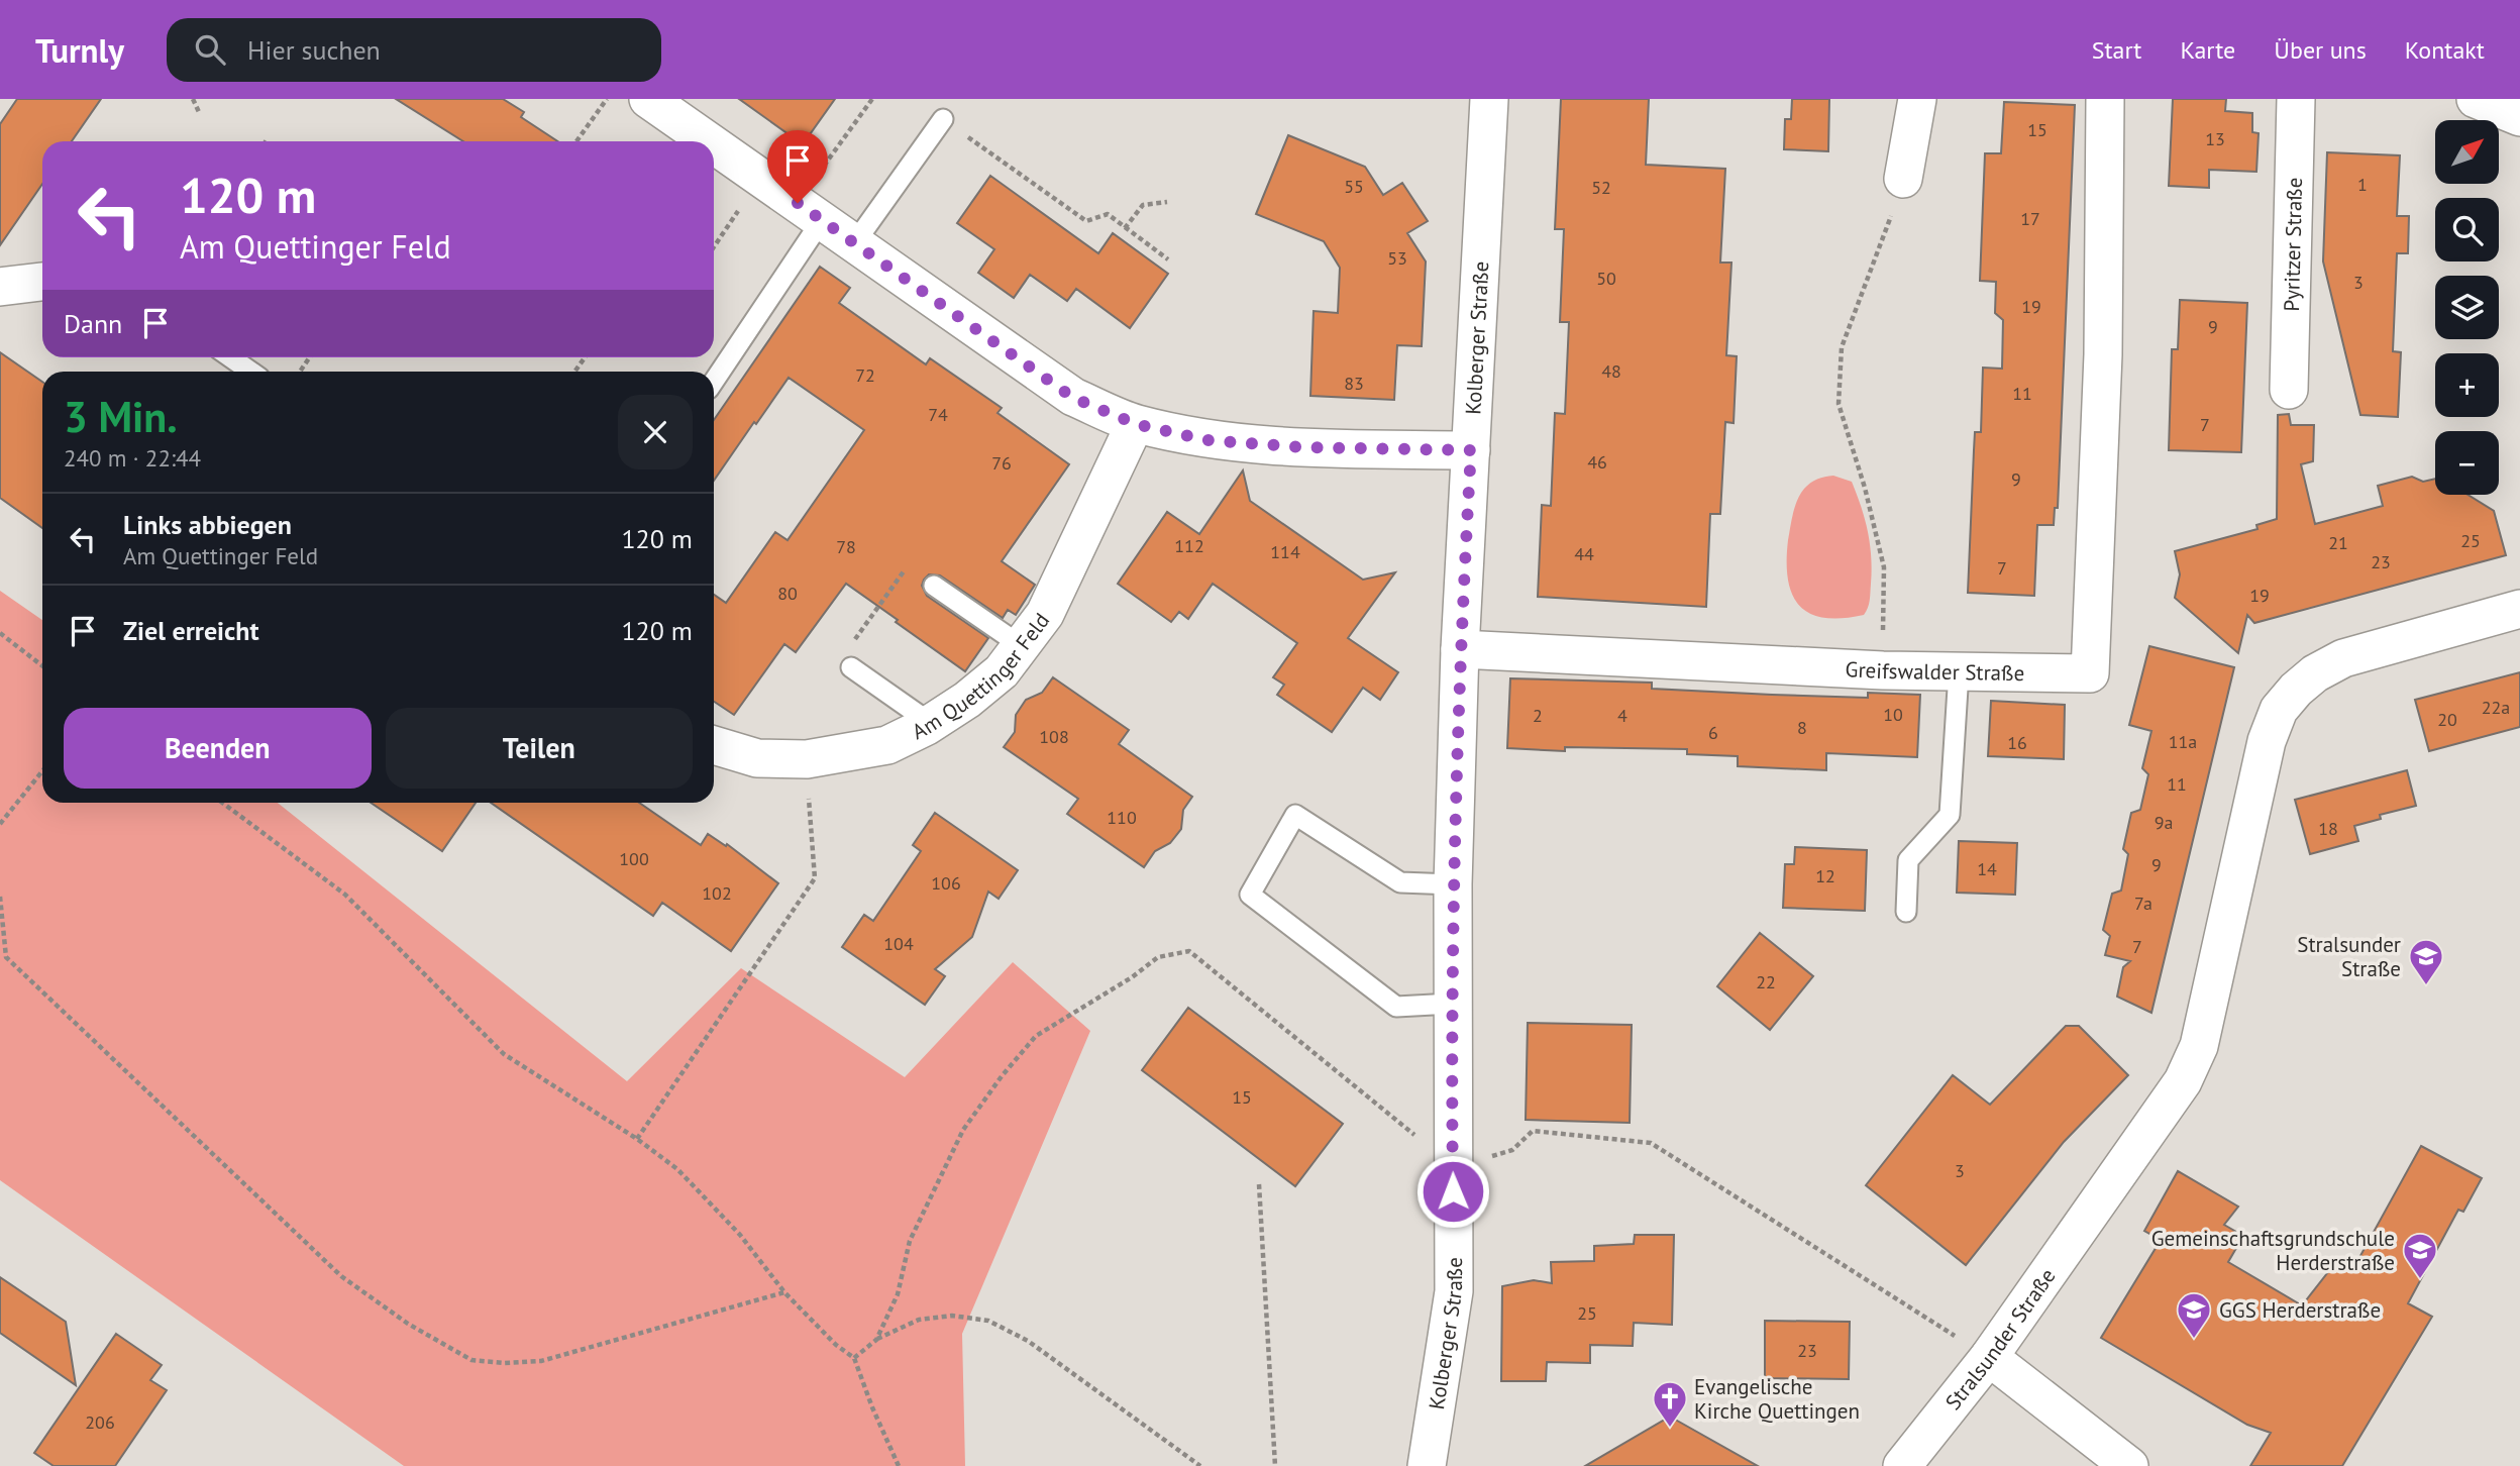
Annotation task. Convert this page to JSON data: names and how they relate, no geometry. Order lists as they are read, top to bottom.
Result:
{
  "streets": {
    "street": [
      "Pyritzer Straße",
      "Kolberger Straße",
      "Greifswalder Straße",
      "Am Quettinger Feld",
      "Stralsunder Straße"
    ]
  },
  "crossings": [
    ["Kolberger Straße", "Greifswalder Straße"]
  ],
  "places": {
    "school or university": ["Stralsunder Straße", "Gemeinschaftsgrundschule Herderstraße", "GGS Herderstraße"],
    "church": ["Evangelische Kirche Quettingen"]
  },
  "house_numbers": [
    "15",
    "13",
    "1",
    "55",
    "52",
    "17",
    "53",
    "50",
    "3",
    "19",
    "9",
    "48",
    "72",
    "83",
    "11",
    "74",
    "7",
    "46",
    "76",
    "9",
    "25",
    "21",
    "112",
    "78",
    "114",
    "44",
    "23",
    "7",
    "80",
    "19",
    "22a",
    "10",
    "2",
    "4",
    "20",
    "8",
    "6",
    "108",
    "11a",
    "16",
    "11",
    "110",
    "9a",
    "18",
    "100",
    "9",
    "14",
    "12",
    "106",
    "102",
    "7a",
    "104",
    "7",
    "22",
    "15",
    "3",
    "25",
    "23",
    "206"
  ],
  "north": "top right",
  "page": {
    "header": "Turnly",
    "search": "Hier suchen",
    "nav": [
      "Start",
      "Karte",
      "Über uns",
      "Kontakt"
    ],
    "map_buttons": ["+", "−"],
    "turn": ["120 m", "Am Quettinger Feld"],
    "then": "Dann",
    "heading": ["3 Min.", "240 m · 22:44"],
    "list": [
      {
        "name": "Links abbiegen",
        "note": "Am Quettinger Feld",
        "value": "120 m"
      },
      {
        "name": "Ziel erreicht",
        "value": "120 m"
      }
    ],
    "buttons": ["Beenden", "Teilen"]
  }
}
